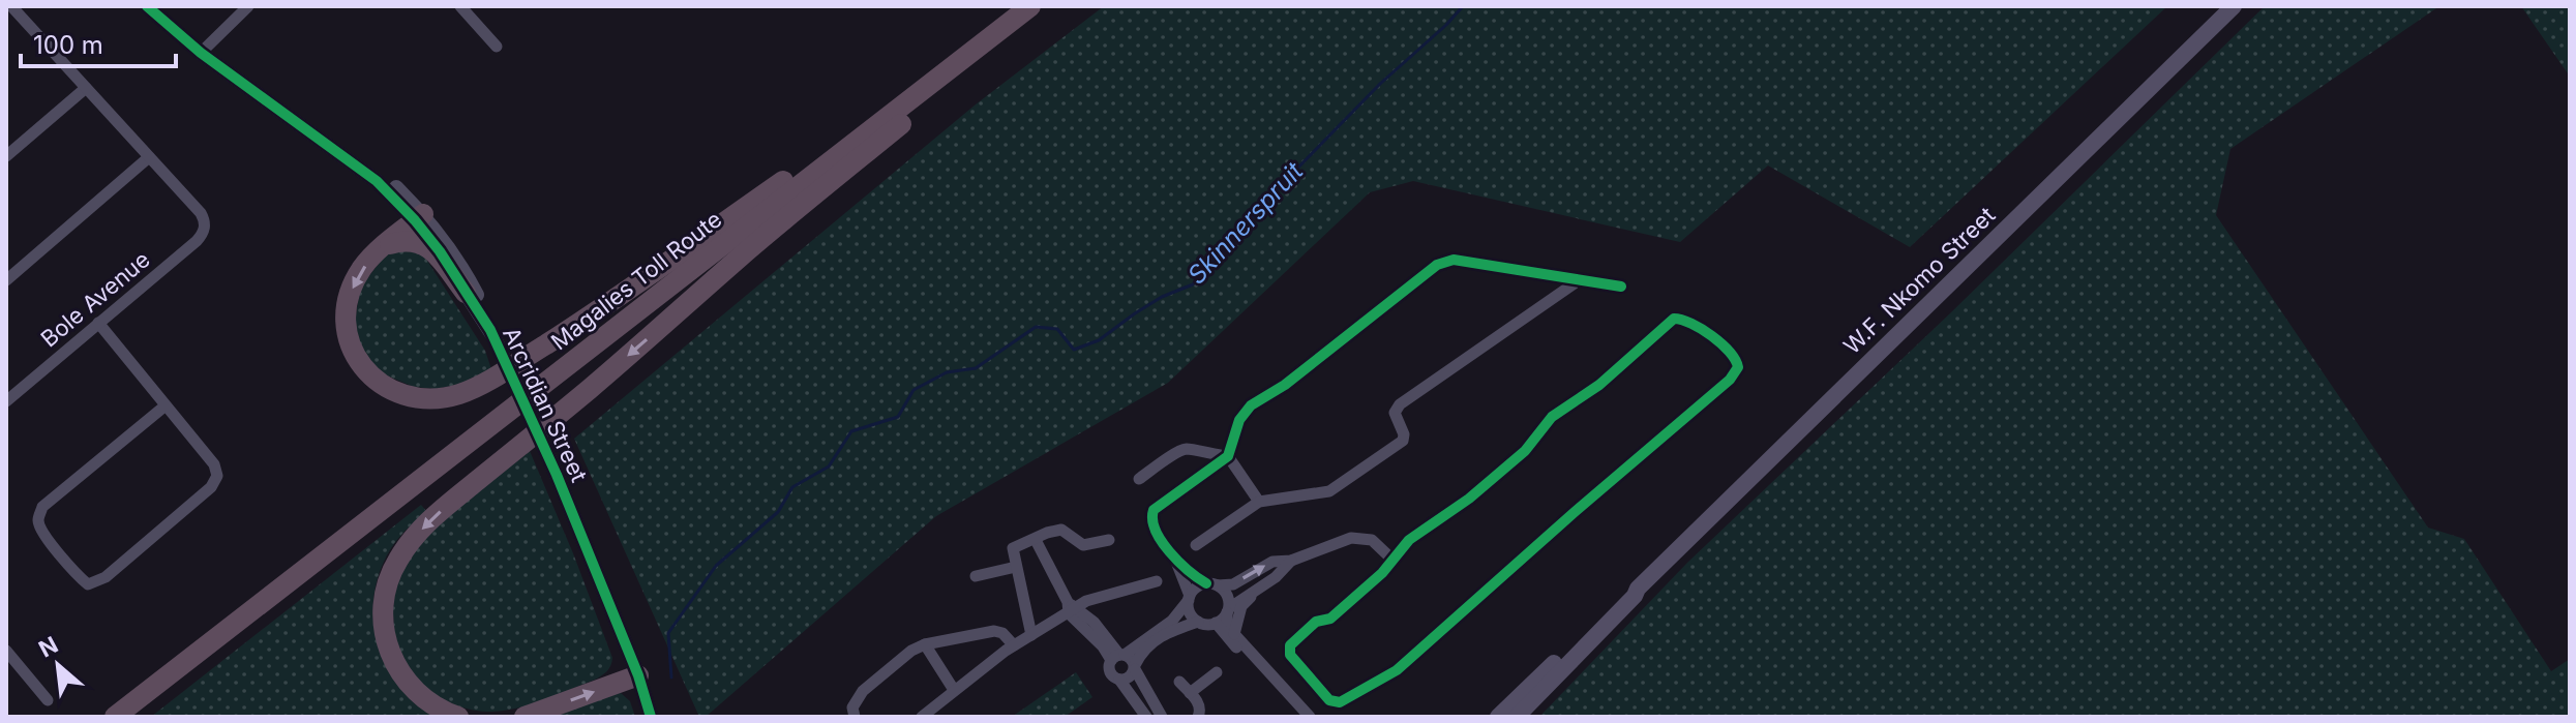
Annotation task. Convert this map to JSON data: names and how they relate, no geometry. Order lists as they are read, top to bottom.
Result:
{
  "streets": {
    "highway": ["Magalies Toll Route"],
    "main road": ["W.F. Nkomo Street"],
    "street": ["Bole Avenue", "Arcridian Street"]
  },
  "water": ["Skinnerspruit"],
  "scale_bar": "100 m",
  "north": "top left"
}
